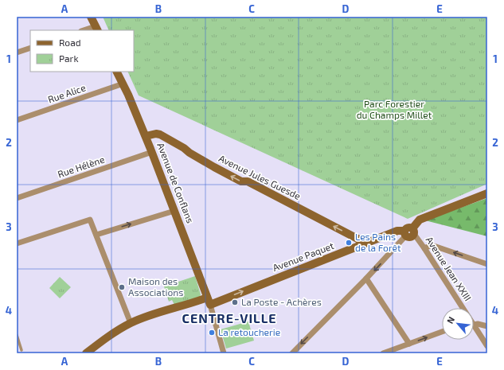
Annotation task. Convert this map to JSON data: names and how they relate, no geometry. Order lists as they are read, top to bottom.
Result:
{
  "streets": {
    "street": [
      "Rue Alice",
      "Rue Hélène",
      "Avenue Jules Guesde",
      "Avenue de Conflans",
      "Avenue Paquet",
      "Avenue Jean XXIII"
    ]
  },
  "crossings": [
    ["Rue Alice", "Avenue de Conflans"],
    ["Rue Hélène", "Avenue de Conflans"],
    ["Avenue Jules Guesde", "Avenue de Conflans"],
    ["Avenue Jules Guesde", "Avenue Paquet"],
    ["Avenue de Conflans", "Avenue Paquet"],
    ["Avenue Paquet", "Avenue Jean XXIII"]
  ],
  "one_way": ["Avenue Jules Guesde"],
  "districts": ["CENTRE-VILLE"],
  "parks": ["Parc Forestier du Champs Millet"],
  "places": [
    "Les Pains de la Forêt",
    "Maison des Associations",
    "La Poste - Achères",
    "La retoucherie"
  ],
  "legend": ["Road", "Park"],
  "north": "top left",
  "grid": {
    "columns": [
      "A",
      "B",
      "C",
      "D",
      "E"
    ],
    "rows": [
      "1",
      "2",
      "3",
      "4"
    ]
  }
}
